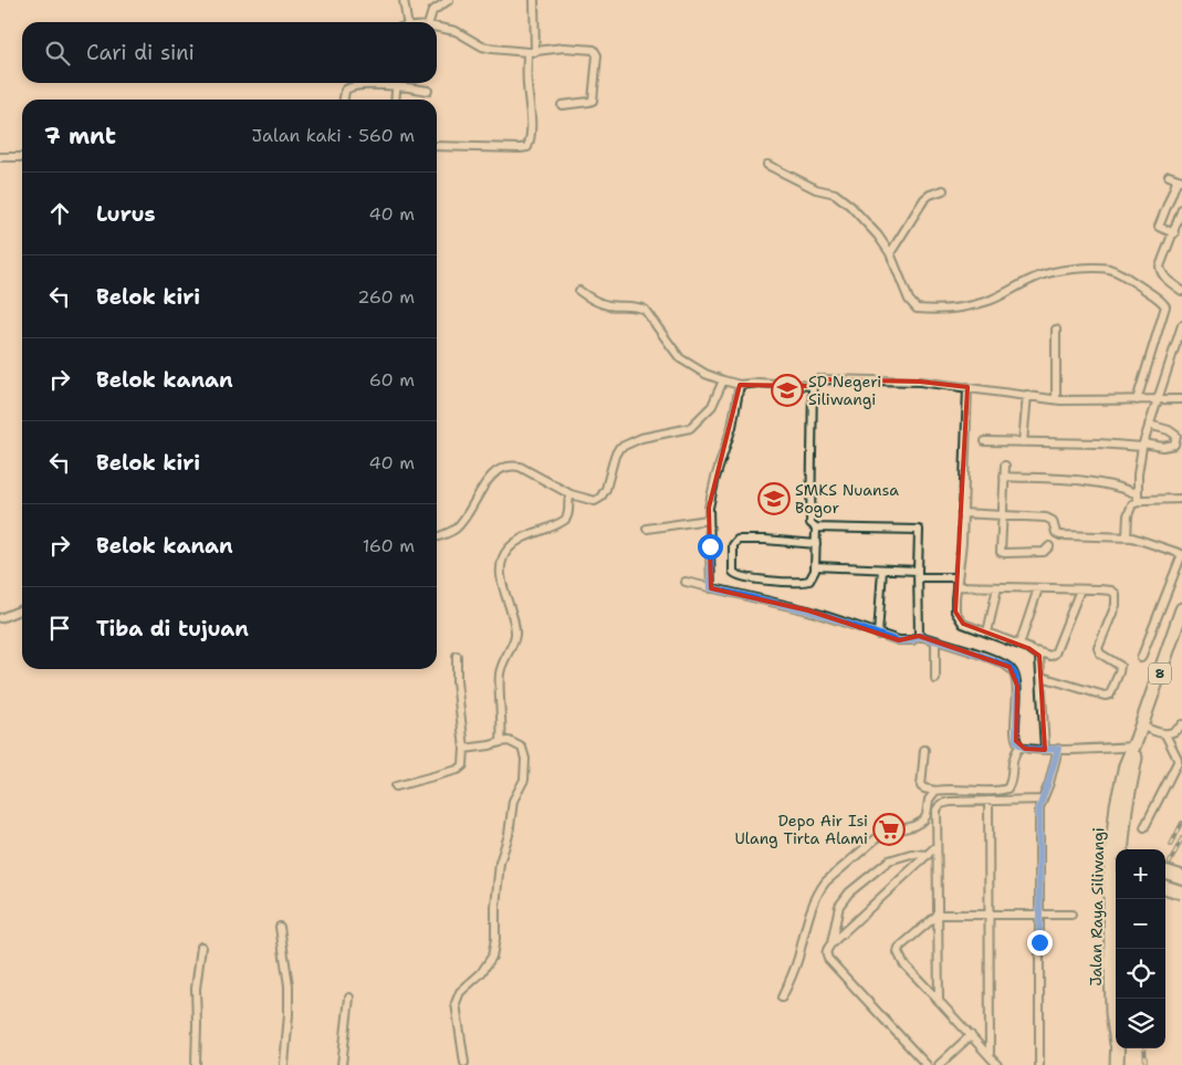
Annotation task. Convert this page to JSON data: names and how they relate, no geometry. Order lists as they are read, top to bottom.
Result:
{
  "streets": {
    "highway": ["8", "Jalan Raya Siliwangi"]
  },
  "places": {
    "school or university": ["SD Negeri Siliwangi", "SMKS Nuansa Bogor"],
    "supermarket": ["Depo Air Isi Ulang Tirta Alami"]
  },
  "page": {
    "search": "Cari di sini",
    "heading": ["7 mnt", "Jalan kaki · 560 m"],
    "list": [
      ["Lurus", "40 m"],
      ["Belok kiri", "260 m"],
      ["Belok kanan", "60 m"],
      ["Belok kiri", "40 m"],
      ["Belok kanan", "160 m"],
      "Tiba di tujuan"
    ],
    "map_buttons": ["+", "−"]
  }
}
